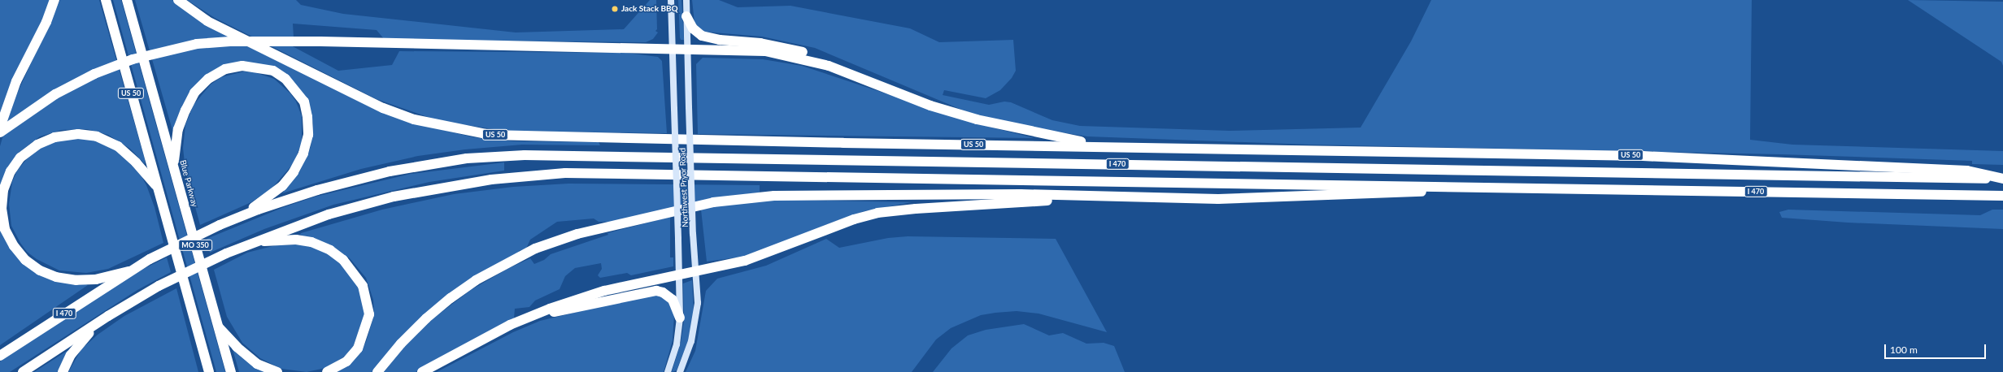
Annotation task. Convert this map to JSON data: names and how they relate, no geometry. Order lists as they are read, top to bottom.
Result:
{
  "streets": {
    "highway": [
      "US 50",
      "I 470",
      "Blue Parkway",
      "MO 350"
    ],
    "main road": ["Northwest Pryor Road"]
  },
  "crossings": [
    ["US 50", "I 470"]
  ],
  "places": ["Jack Stack BBQ"],
  "scale_bar": "100 m"
}
